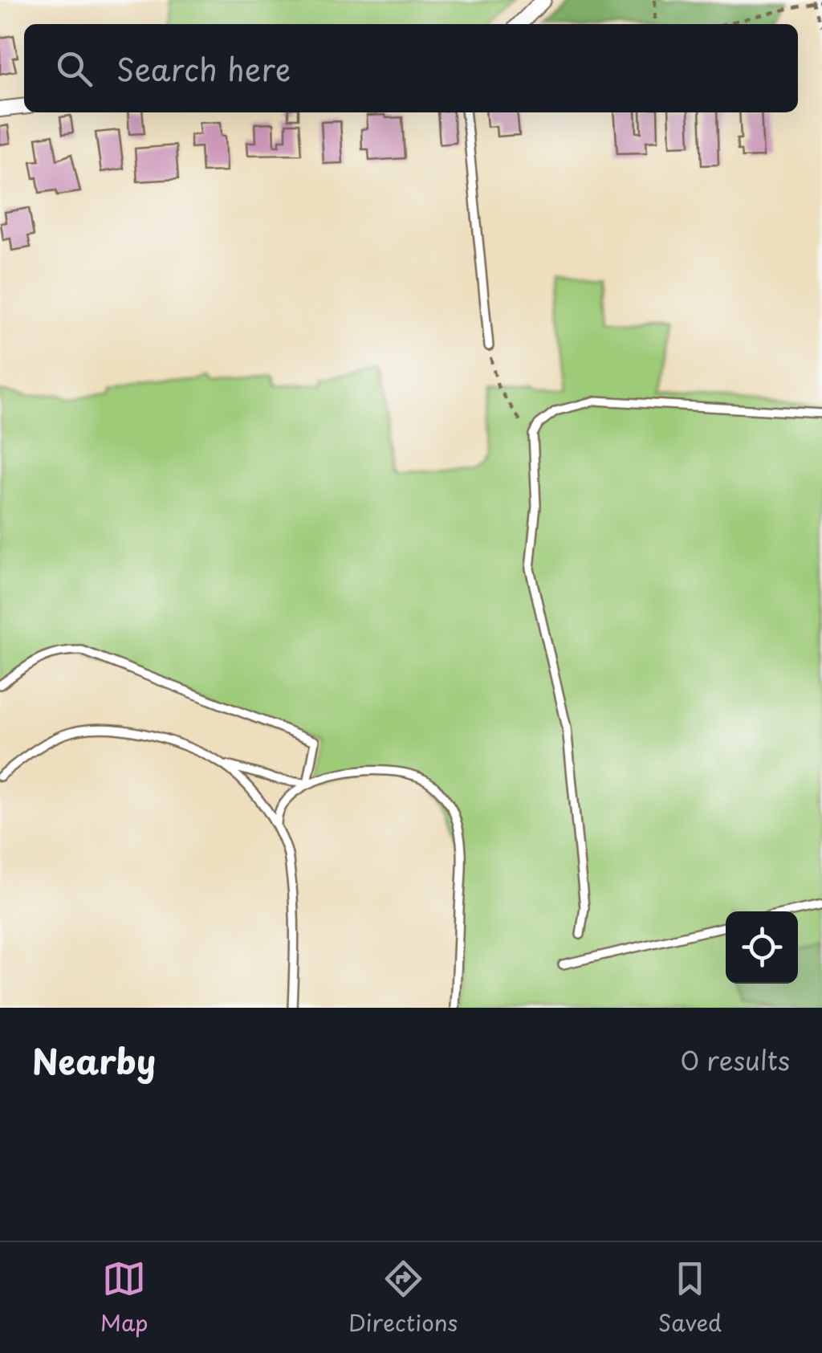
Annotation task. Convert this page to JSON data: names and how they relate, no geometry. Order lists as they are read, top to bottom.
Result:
{
  "page": {
    "search": "Search here",
    "heading": ["Nearby", "0 results"],
    "nav": ["Map", "Directions", "Saved"]
  }
}
